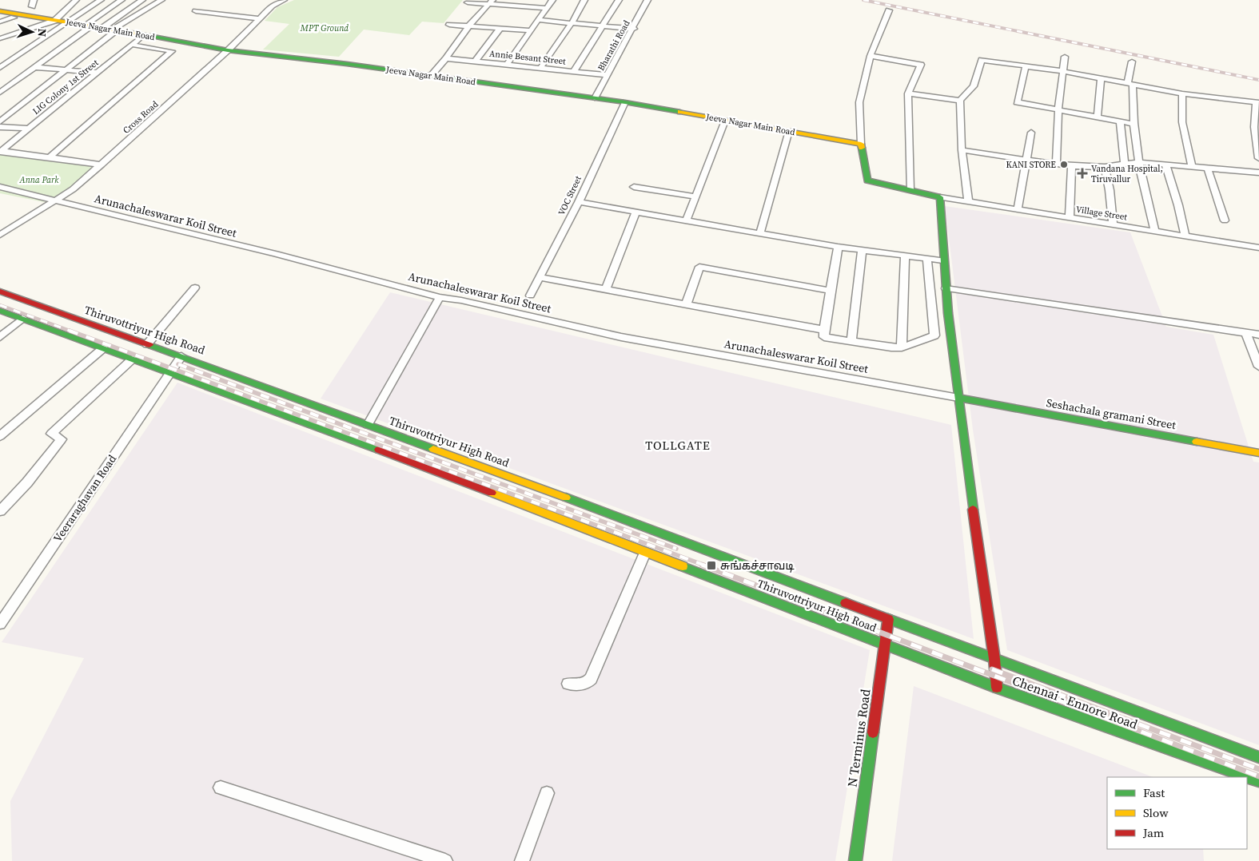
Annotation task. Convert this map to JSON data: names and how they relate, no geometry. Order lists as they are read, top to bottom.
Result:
{
  "streets": {
    "main road": [
      "Jeeva Nagar Main Road",
      "Thiruvottriyur High Road",
      "Seshachala gramani Street",
      "Chennai - Ennore Road",
      "N Terminus Road"
    ],
    "street": [
      "Bharathi Road",
      "Annie Besant Street",
      "LIG Colony 1st Street",
      "Cross Road",
      "VOC Street",
      "Village Street",
      "Arunachaleswarar Koil Street",
      "Veeraraghavan Road"
    ]
  },
  "crossings": [
    ["Jeeva Nagar Main Road", "Bharathi Road"],
    ["Jeeva Nagar Main Road", "LIG Colony 1st Street"],
    ["Jeeva Nagar Main Road", "Cross Road"],
    ["Jeeva Nagar Main Road", "VOC Street"],
    ["Bharathi Road", "Annie Besant Street"],
    ["Cross Road", "Arunachaleswarar Koil Street"],
    ["Arunachaleswarar Koil Street", "Seshachala gramani Street"],
    ["Thiruvottriyur High Road", "Veeraraghavan Road"],
    ["Thiruvottriyur High Road", "Chennai - Ennore Road"],
    ["Thiruvottriyur High Road", "N Terminus Road"],
    ["Chennai - Ennore Road", "N Terminus Road"]
  ],
  "districts": ["TOLLGATE"],
  "parks": ["MPT Ground", "Anna Park"],
  "places": {
    "other": ["KANI STORE"],
    "health": ["Vandana Hospital, Tiruvallur"],
    "transit": ["சுங்கச்சாவடி"]
  },
  "legend": ["Fast", "Slow", "Jam"],
  "north": "right"
}
